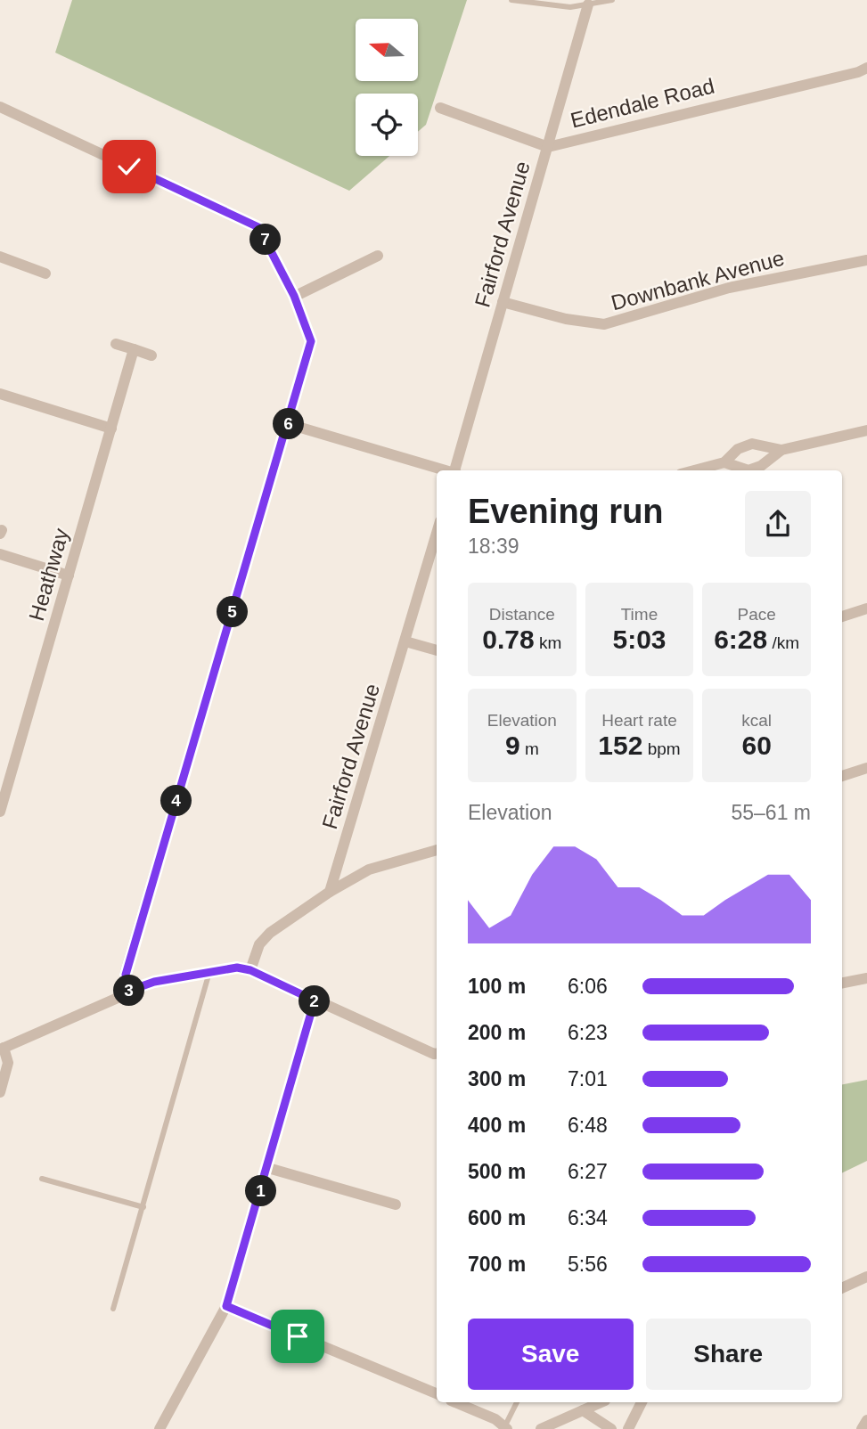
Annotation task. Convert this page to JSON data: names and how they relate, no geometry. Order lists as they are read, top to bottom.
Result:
{
  "streets": {
    "street": [
      "Edendale Road",
      "Fairford Avenue",
      "Downbank Avenue",
      "Heathway"
    ]
  },
  "crossings": [
    ["Edendale Road", "Fairford Avenue"],
    ["Fairford Avenue", "Downbank Avenue"]
  ],
  "north": "left",
  "page": {
    "pins": [
      "7",
      "6",
      "5",
      "4",
      "3",
      "2",
      "1"
    ],
    "heading": ["Evening run", "18:39"],
    "stats": [
      ["Distance", "0.78 km"],
      ["Time", "5:03"],
      ["Pace", "6:28 /km"],
      ["Elevation", "9 m"],
      ["Heart rate", "152 bpm"],
      ["kcal", "60"]
    ],
    "chart": ["Elevation", "55–61 m"],
    "list": [
      {
        "name": "100 m",
        "note": "6:06"
      },
      {
        "name": "200 m",
        "note": "6:23"
      },
      {
        "name": "300 m",
        "note": "7:01"
      },
      {
        "name": "400 m",
        "note": "6:48"
      },
      {
        "name": "500 m",
        "note": "6:27"
      },
      {
        "name": "600 m",
        "note": "6:34"
      },
      {
        "name": "700 m",
        "note": "5:56"
      }
    ],
    "buttons": ["Save", "Share"]
  }
}
